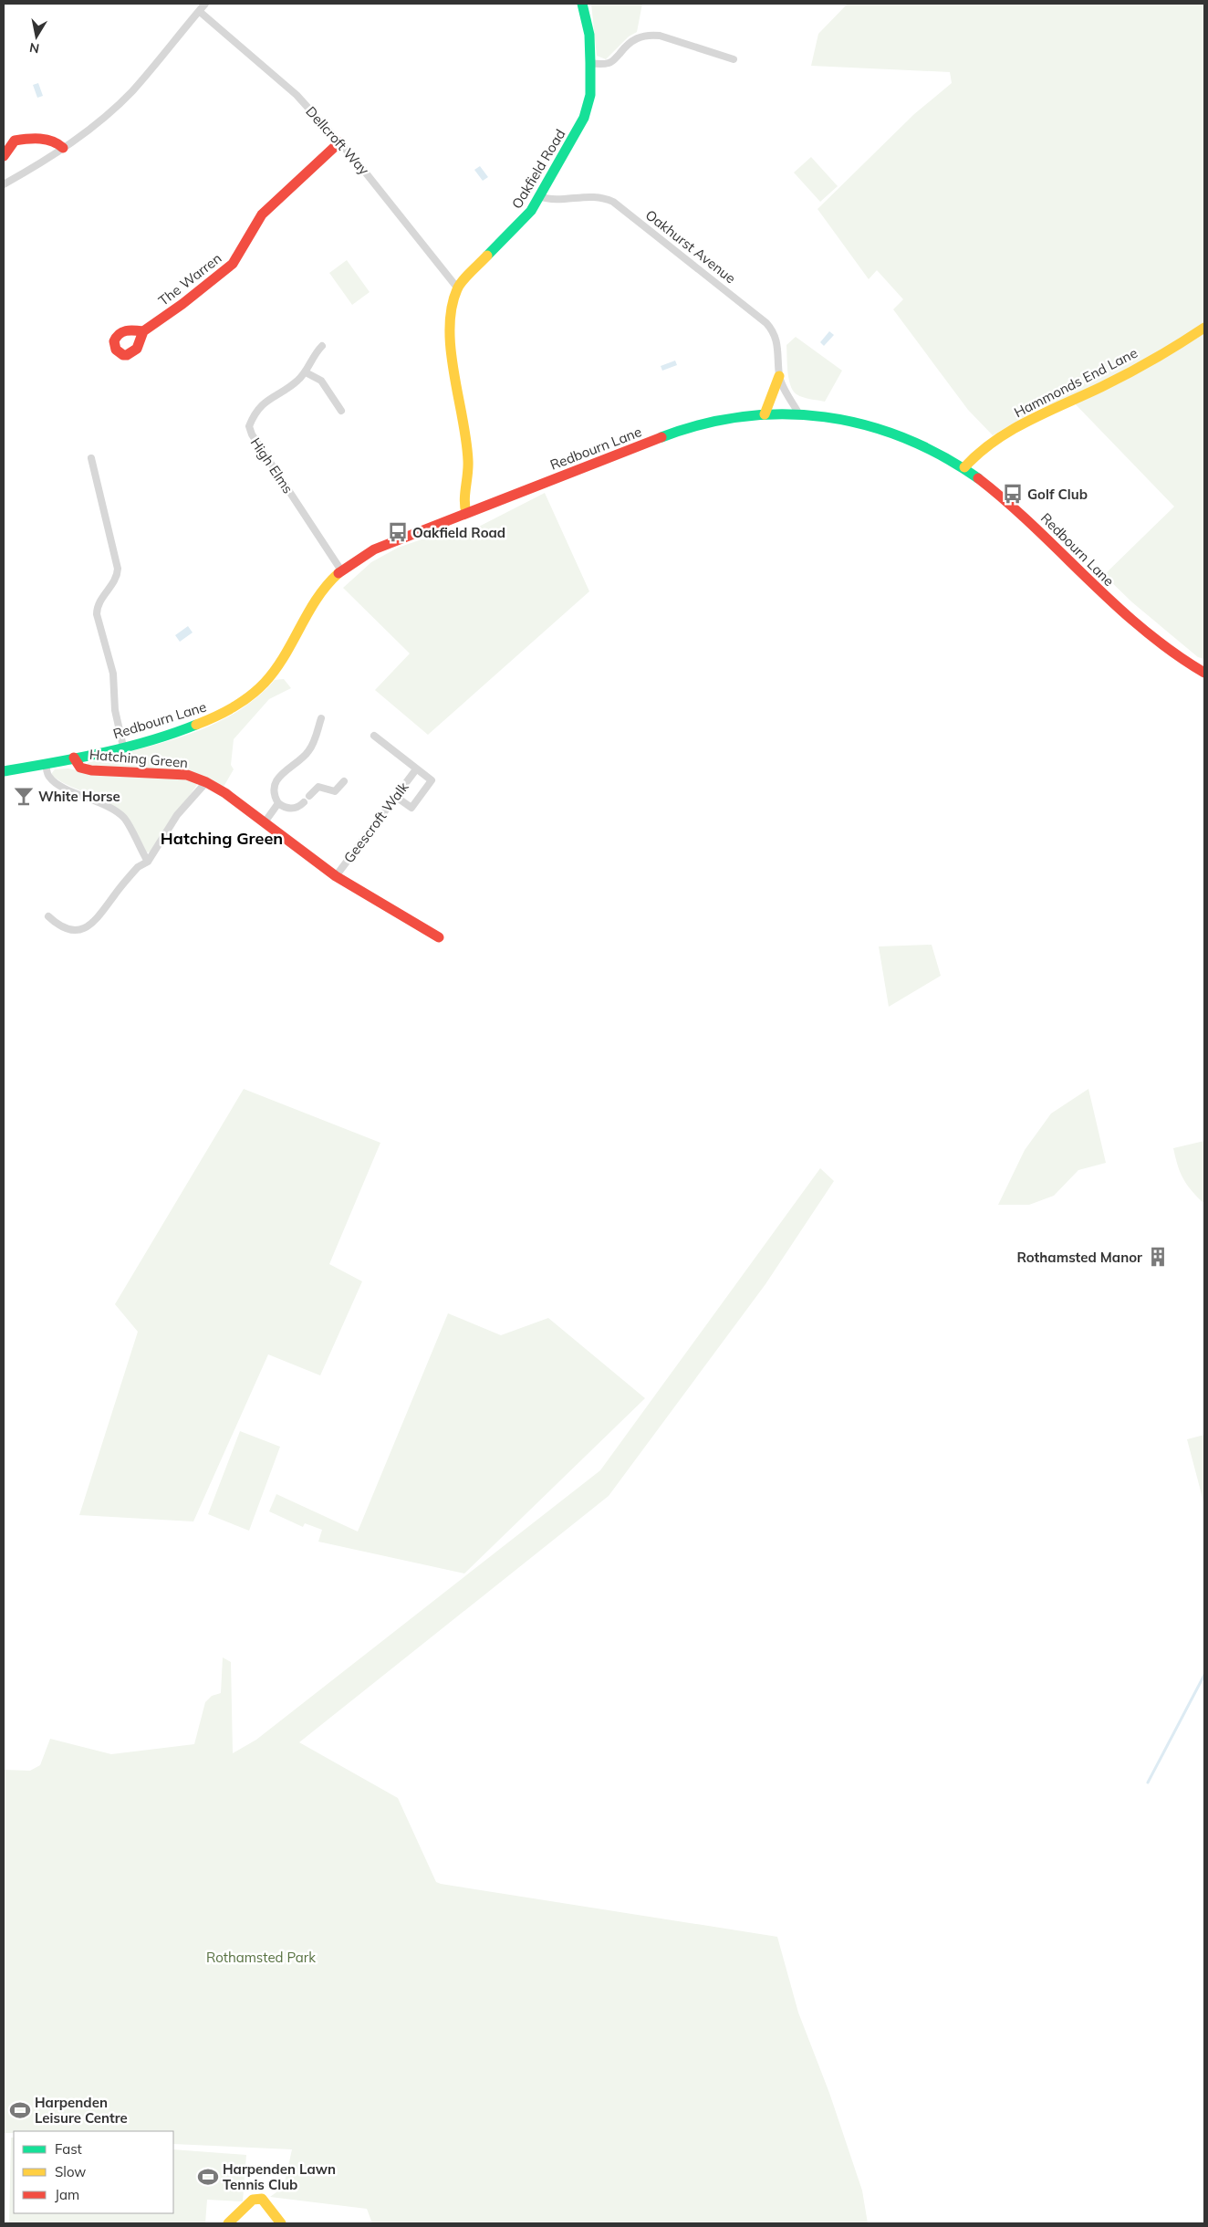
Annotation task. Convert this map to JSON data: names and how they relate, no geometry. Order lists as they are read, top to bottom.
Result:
{
  "streets": {
    "street": [
      "Dellcroft Way",
      "Oakfield Road",
      "Oakhurst Avenue",
      "The Warren",
      "Hammonds End Lane",
      "Redbourn Lane",
      "High Elms",
      "Hatching Green",
      "Geescroft Walk"
    ]
  },
  "crossings": [
    ["Dellcroft Way", "Oakfield Road"],
    ["Dellcroft Way", "The Warren"],
    ["Oakfield Road", "Oakhurst Avenue"],
    ["Oakhurst Avenue", "Redbourn Lane"],
    ["Hammonds End Lane", "Redbourn Lane"],
    ["Redbourn Lane", "High Elms"],
    ["Redbourn Lane", "Hatching Green"],
    ["Hatching Green", "Geescroft Walk"]
  ],
  "districts": ["Hatching Green"],
  "parks": ["Rothamsted Park"],
  "places": {
    "bus stop": ["Golf Club", "Oakfield Road"],
    "bar": ["White Horse"],
    "building": ["Rothamsted Manor"],
    "sports": ["Harpenden Leisure Centre", "Harpenden Lawn Tennis Club"]
  },
  "legend": ["Fast", "Slow", "Jam"],
  "north": "bottom"
}
